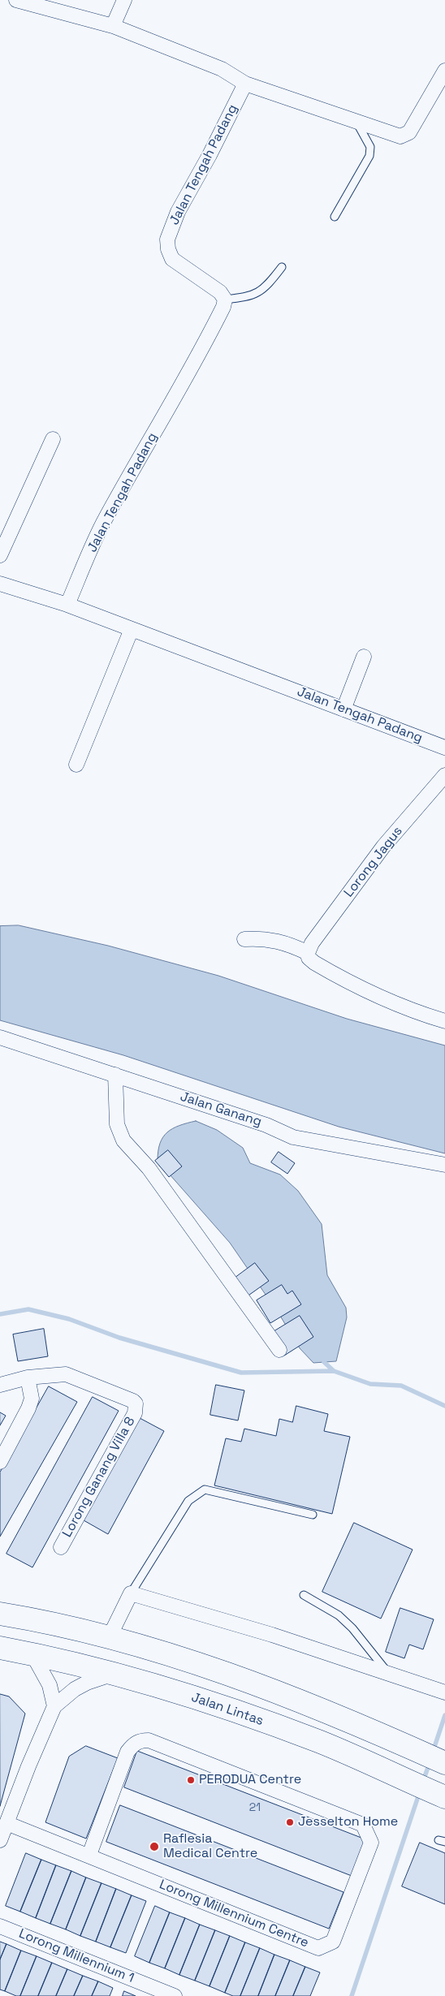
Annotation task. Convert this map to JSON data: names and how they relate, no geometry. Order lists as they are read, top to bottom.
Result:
{
  "streets": {
    "highway": ["Jalan Lintas"],
    "street": [
      "Jalan Tengah Padang",
      "Lorong Jagus",
      "Jalan Ganang",
      "Lorong Ganang Villa 8",
      "Lorong Millennium Centre",
      "Lorong Millennium 1"
    ]
  },
  "places": ["PERODUA Centre", "Jesselton Home", "Raflesia Medical Centre"],
  "house_numbers": ["21"]
}
